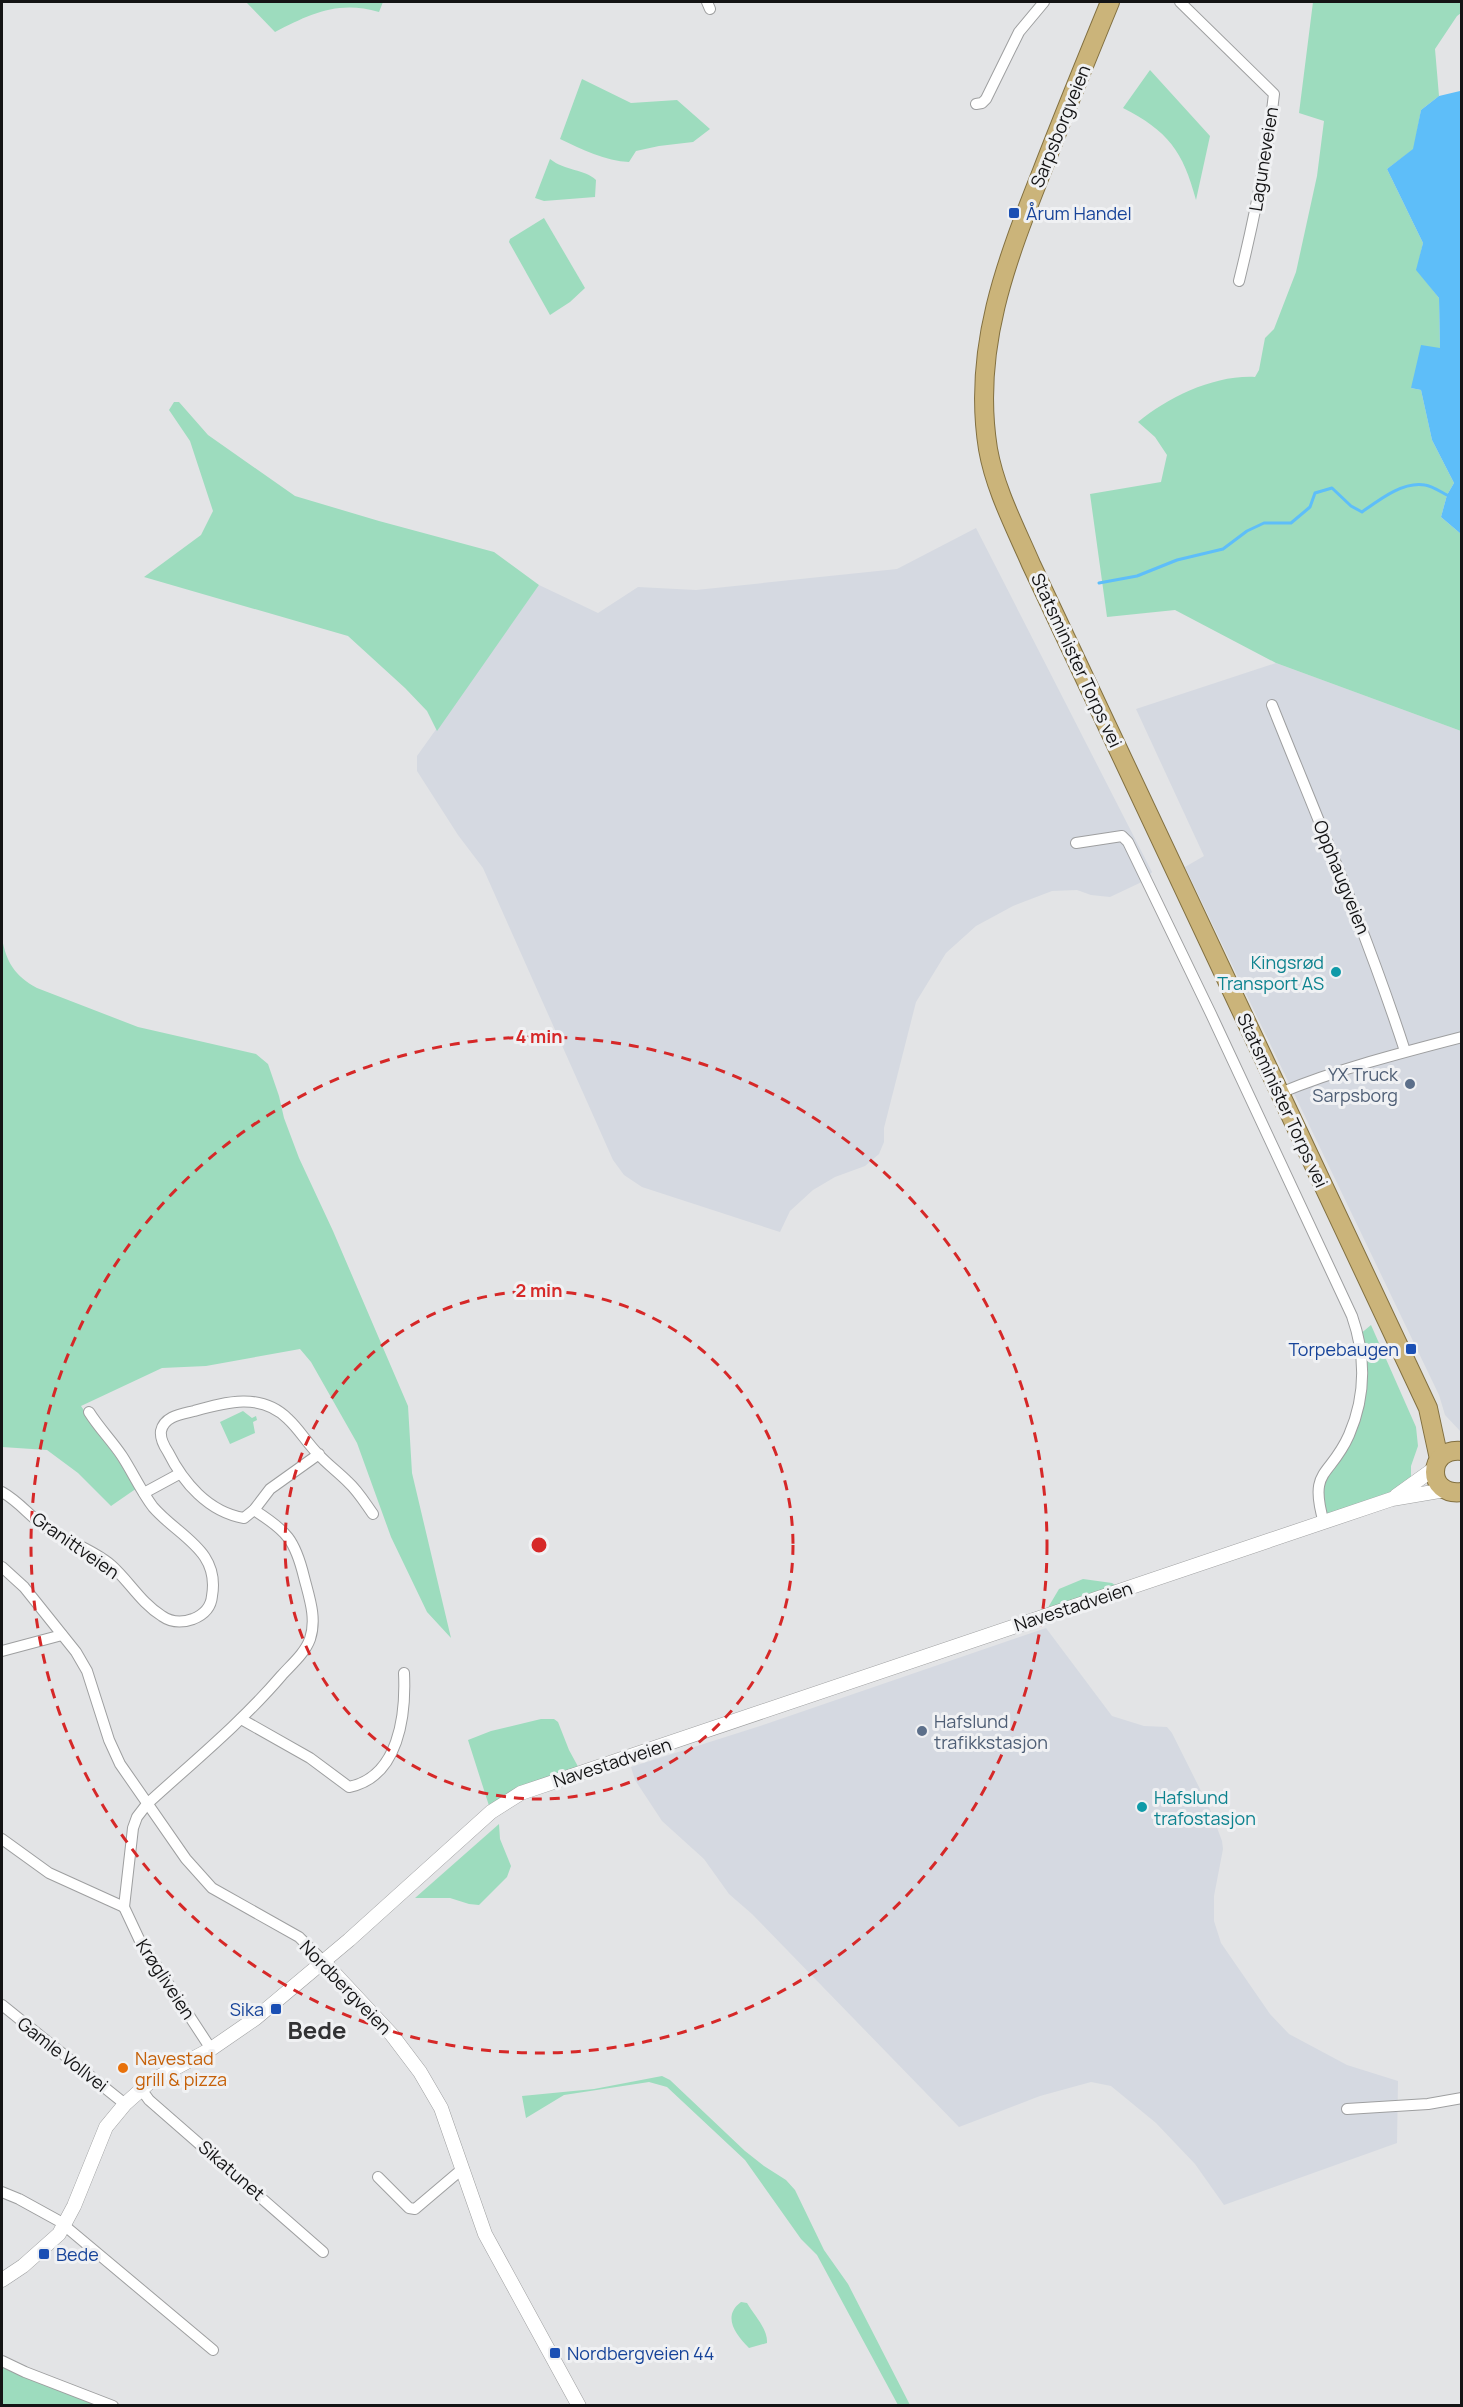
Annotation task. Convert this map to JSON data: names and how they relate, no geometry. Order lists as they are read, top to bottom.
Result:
{
  "streets": {
    "highway": ["Sarpsborgveien", "Statsminister Torps vei"],
    "street": [
      "Laguneveien",
      "Opphaugveien",
      "Granittveien",
      "Navestadveien",
      "Krøgliveien",
      "Nordbergveien",
      "Gamle Vollvei",
      "Sikatunet"
    ]
  },
  "crossings": [
    ["Sarpsborgveien", "Statsminister Torps vei"],
    ["Statsminister Torps vei", "Navestadveien"],
    ["Navestadveien", "Krøgliveien"],
    ["Navestadveien", "Nordbergveien"],
    ["Navestadveien", "Gamle Vollvei"],
    ["Navestadveien", "Sikatunet"]
  ],
  "districts": ["Bede"],
  "places": {
    "transit": [
      "Årum Handel",
      "Torpebaugen",
      "Sika",
      "Bede",
      "Nordbergveien 44"
    ],
    "other": [
      "Kingsrød Transport AS",
      "YX Truck Sarpsborg",
      "Hafslund trafikkstasjon",
      "Hafslund trafostasjon",
      "Navestad grill & pizza"
    ]
  },
  "rings": ["4 min", "2 min"]
}
